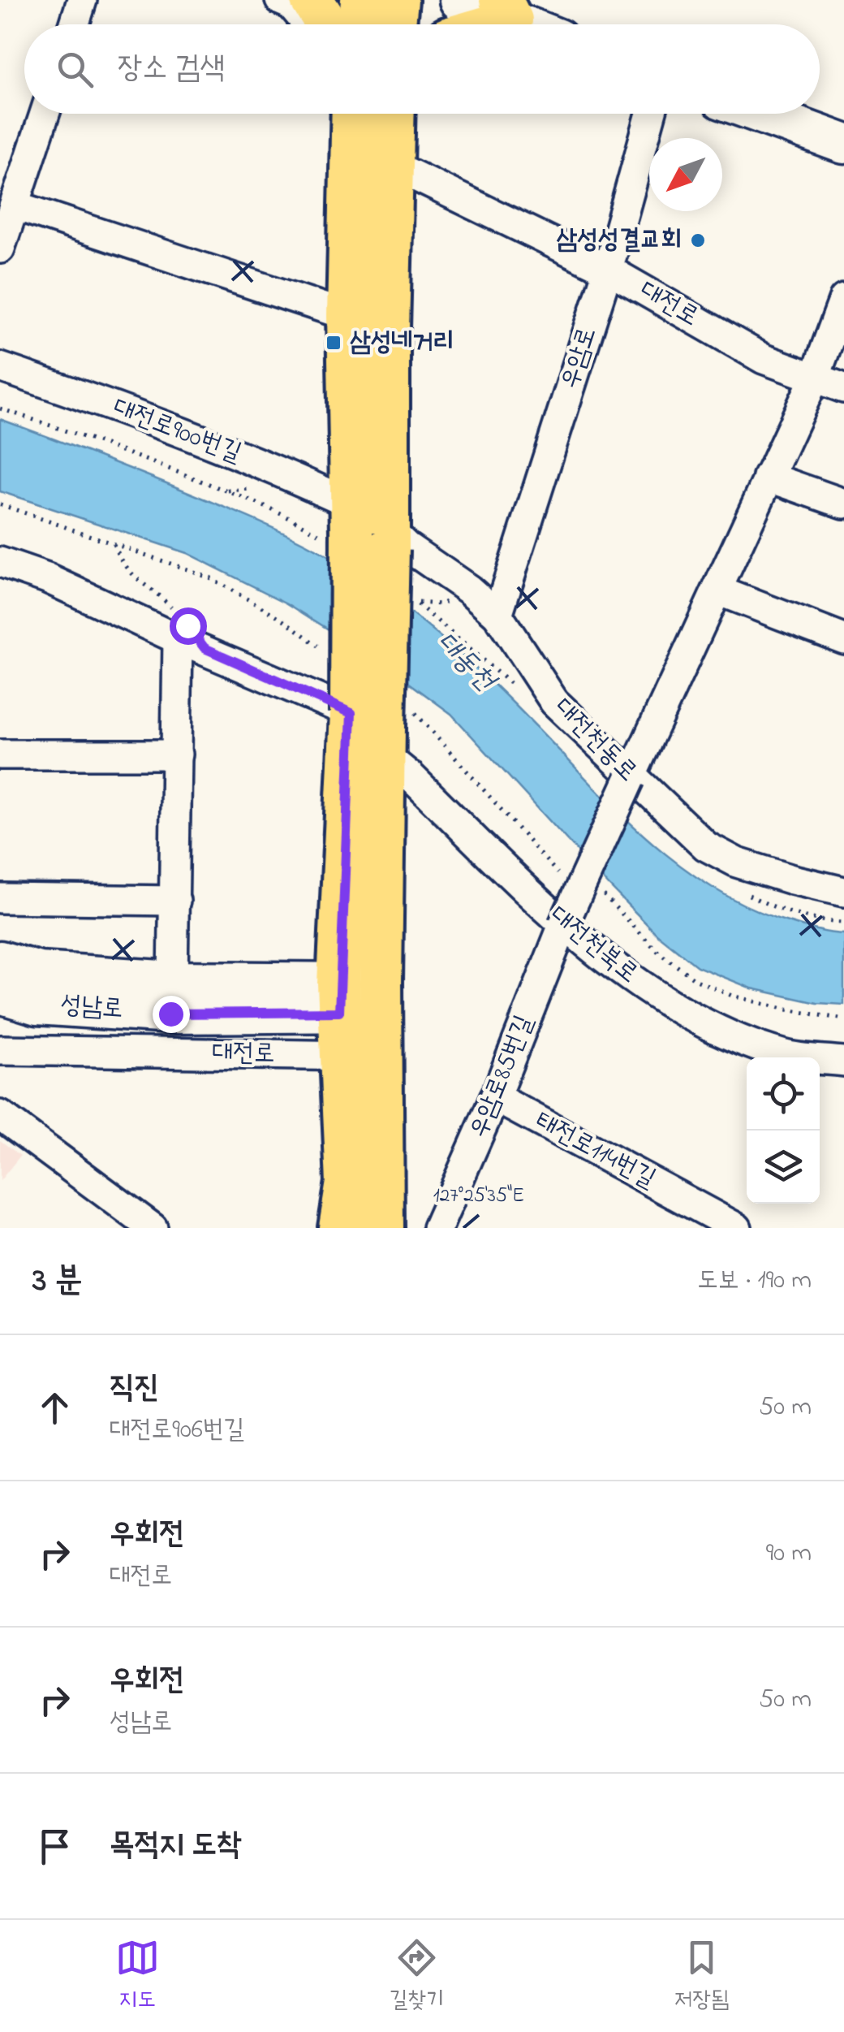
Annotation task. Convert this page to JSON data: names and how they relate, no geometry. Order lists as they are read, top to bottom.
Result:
{
  "streets": {
    "main road": ["성남로"],
    "street": [
      "대전로",
      "우암로",
      "대전로900번길",
      "대전천동로",
      "대전천북로",
      "우암로85번길",
      "태전로114번길"
    ]
  },
  "crossings": [
    ["대전로", "우암로"],
    ["우암로", "대전천동로"],
    ["대전로900번길", "대전천동로"],
    ["대전천동로", "우암로85번길"],
    ["대전천북로", "우암로85번길"],
    ["우암로85번길", "태전로114번길"]
  ],
  "water": ["대동천"],
  "places": {
    "other": ["삼성성결교회"],
    "transit": ["삼성네거리"]
  },
  "north": "bottom left",
  "page": {
    "search": "장소 검색",
    "heading": ["3 분", "도보 · 190 m"],
    "list": [
      ["직진", "대전로906번길", "50 m"],
      ["우회전", "대전로", "90 m"],
      ["우회전", "성남로", "50 m"],
      "목적지 도착"
    ],
    "nav": ["지도", "길찾기", "저장됨"]
  },
  "coordinates": ["127°25'35\"E"]
}
